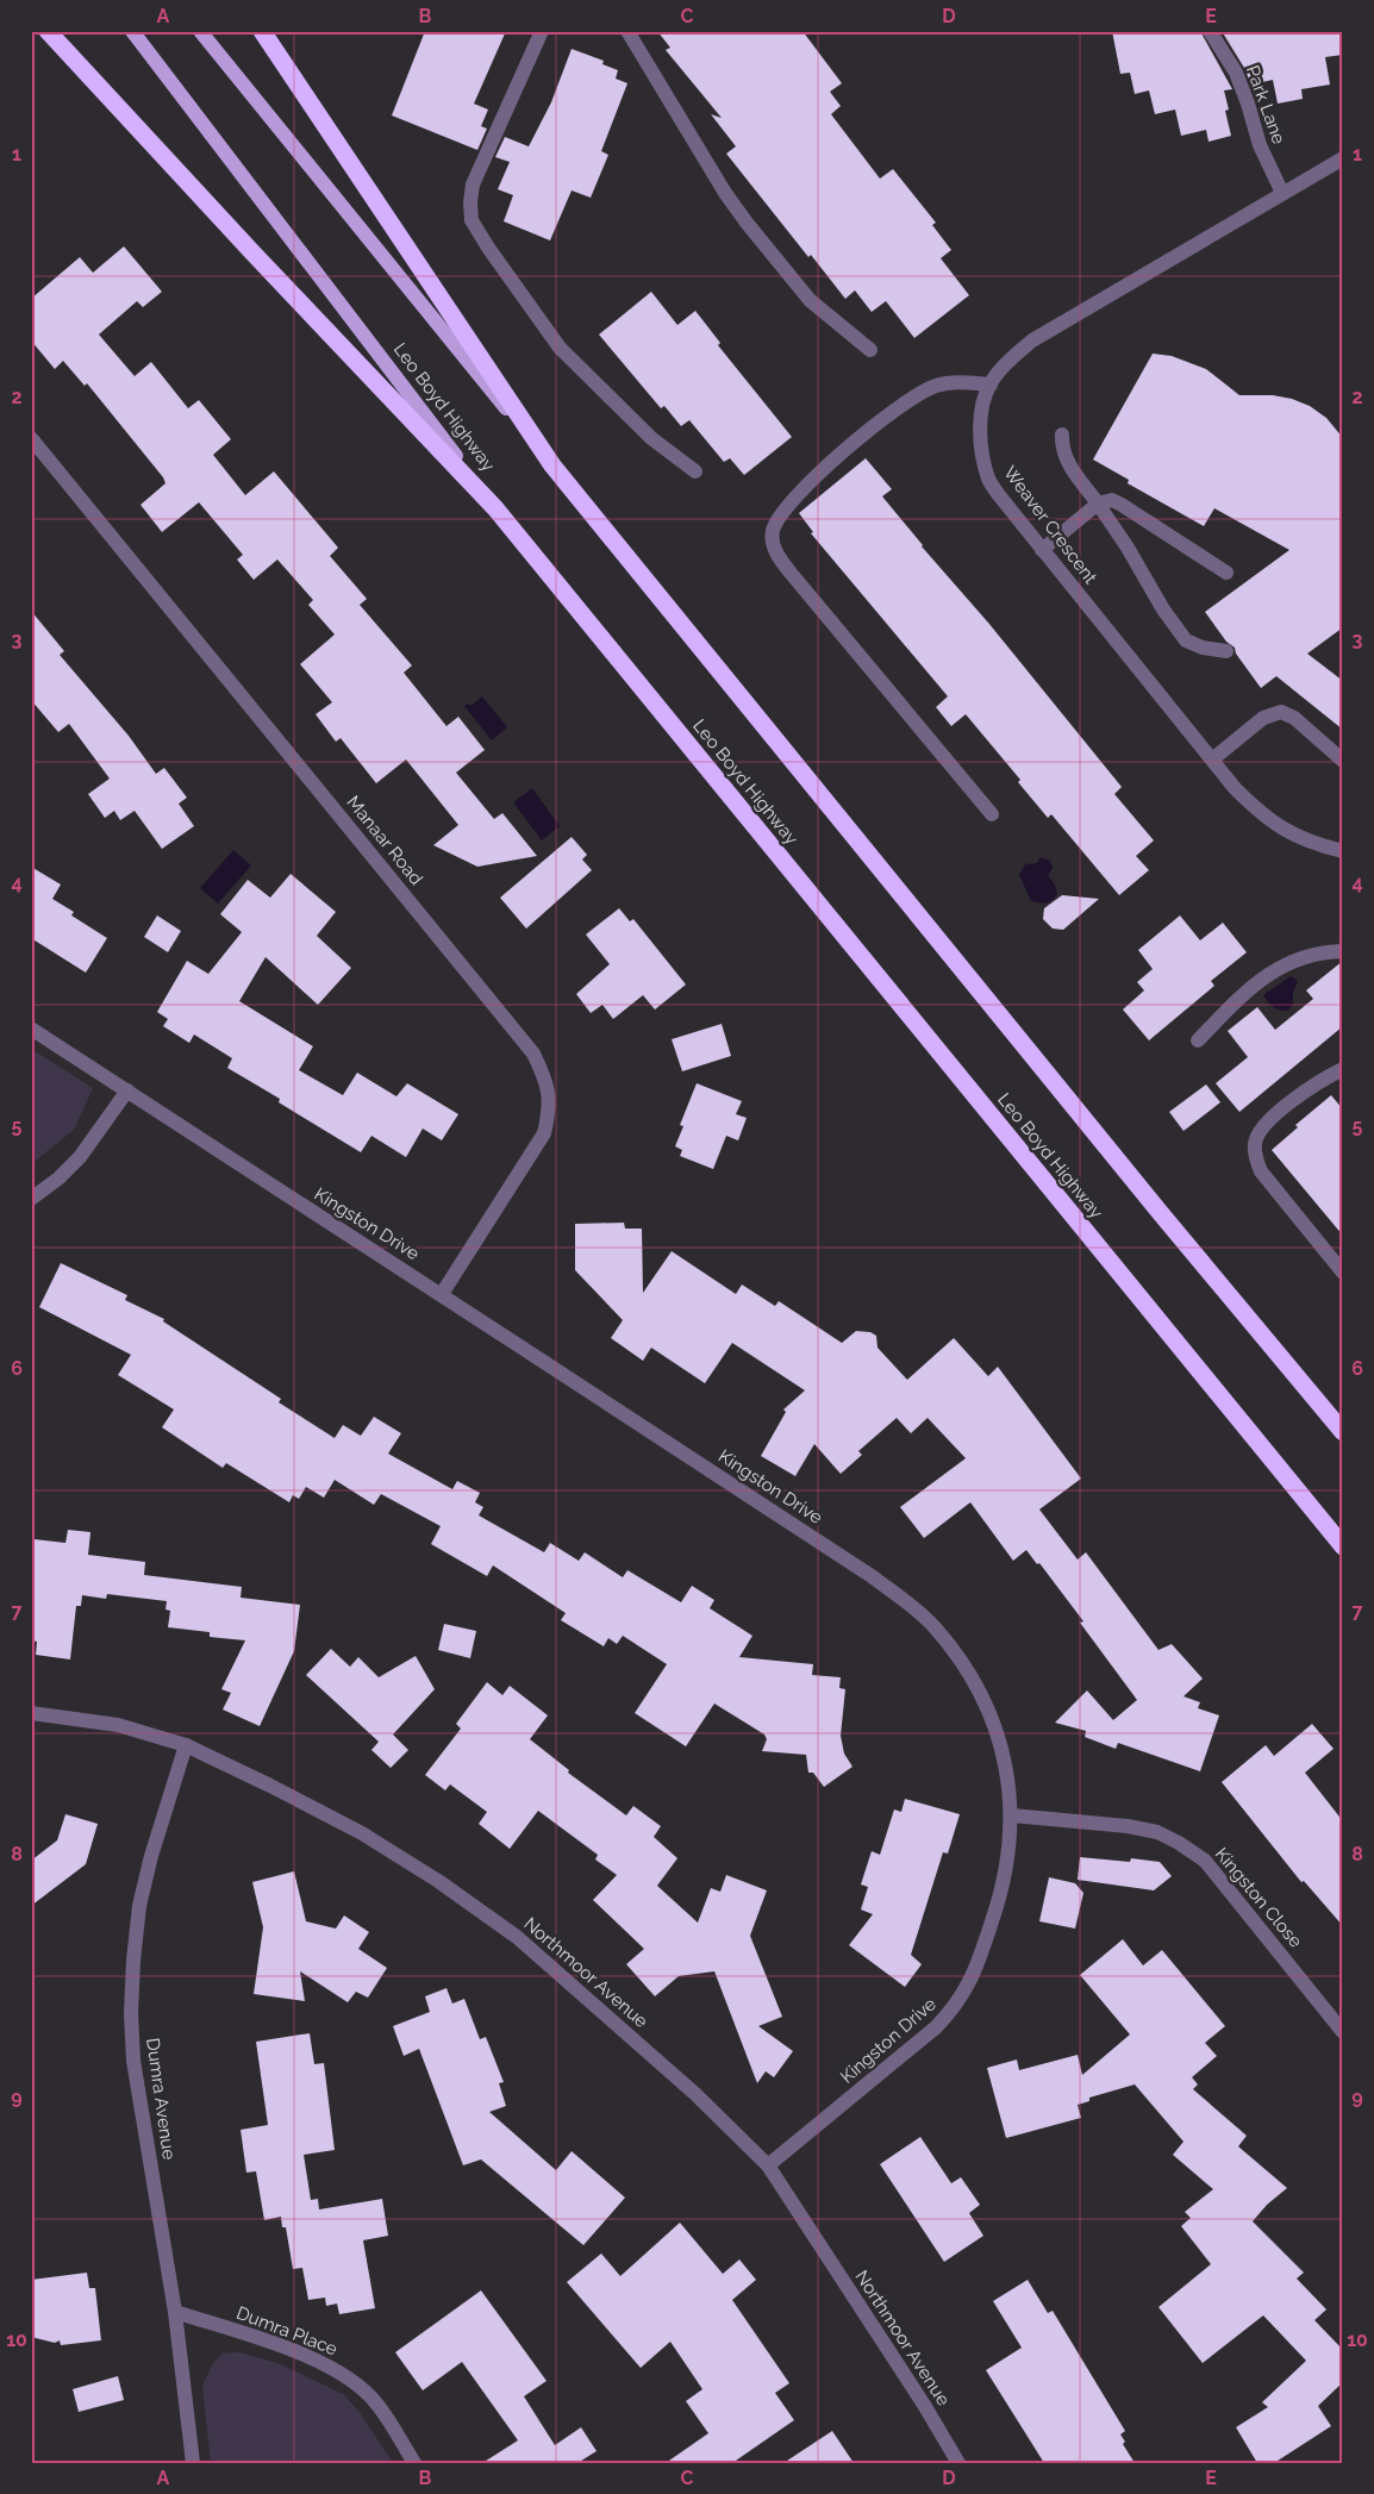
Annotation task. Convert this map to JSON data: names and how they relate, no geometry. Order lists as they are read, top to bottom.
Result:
{
  "streets": {
    "highway": ["Leo Boyd Highway"],
    "street": [
      "Park Lane",
      "Weaver Crescent",
      "Manaar Road",
      "Kingston Drive",
      "Kingston Close",
      "Northmoor Avenue",
      "Dumra Avenue",
      "Dumra Place"
    ]
  },
  "crossings": [
    ["Park Lane", "Weaver Crescent"],
    ["Manaar Road", "Kingston Drive"],
    ["Kingston Drive", "Kingston Close"],
    ["Kingston Drive", "Northmoor Avenue"],
    ["Northmoor Avenue", "Dumra Avenue"],
    ["Dumra Avenue", "Dumra Place"]
  ],
  "grid": {
    "columns": [
      "A",
      "B",
      "C",
      "D",
      "E"
    ],
    "rows": [
      "1",
      "2",
      "3",
      "4",
      "5",
      "6",
      "7",
      "8",
      "9",
      "10"
    ]
  }
}
